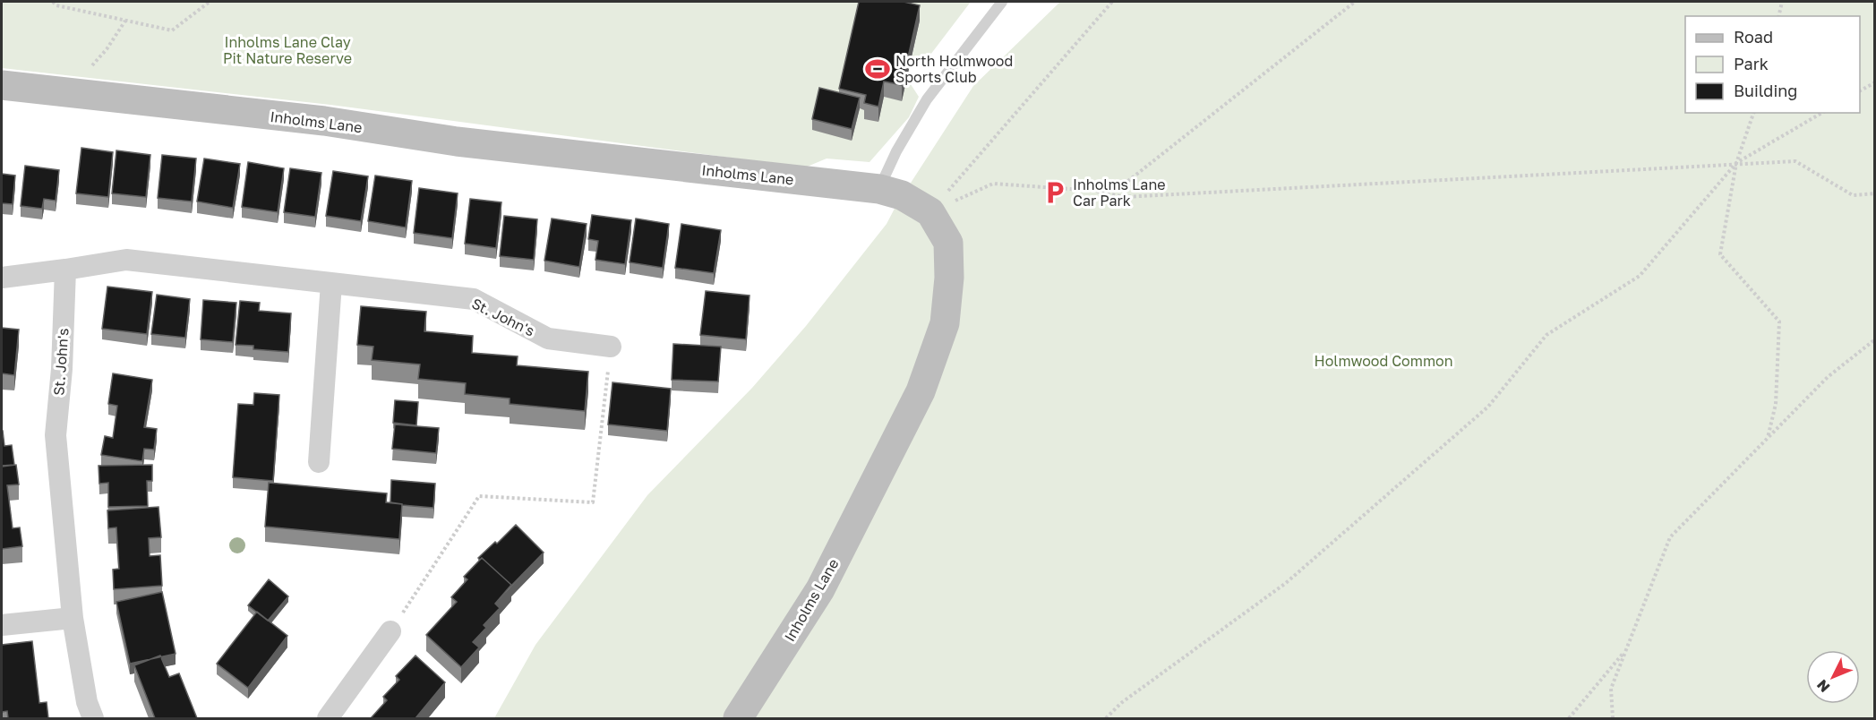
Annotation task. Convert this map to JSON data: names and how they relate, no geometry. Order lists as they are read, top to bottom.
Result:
{
  "streets": {
    "street": ["Inholms Lane", "St. John's"]
  },
  "parks": ["Inholms Lane Clay Pit Nature Reserve", "Holmwood Common"],
  "places": {
    "sports": ["North Holmwood Sports Club"],
    "parking": ["Inholms Lane Car Park"]
  },
  "legend": ["Road", "Park", "Building"],
  "north": "bottom left"
}
